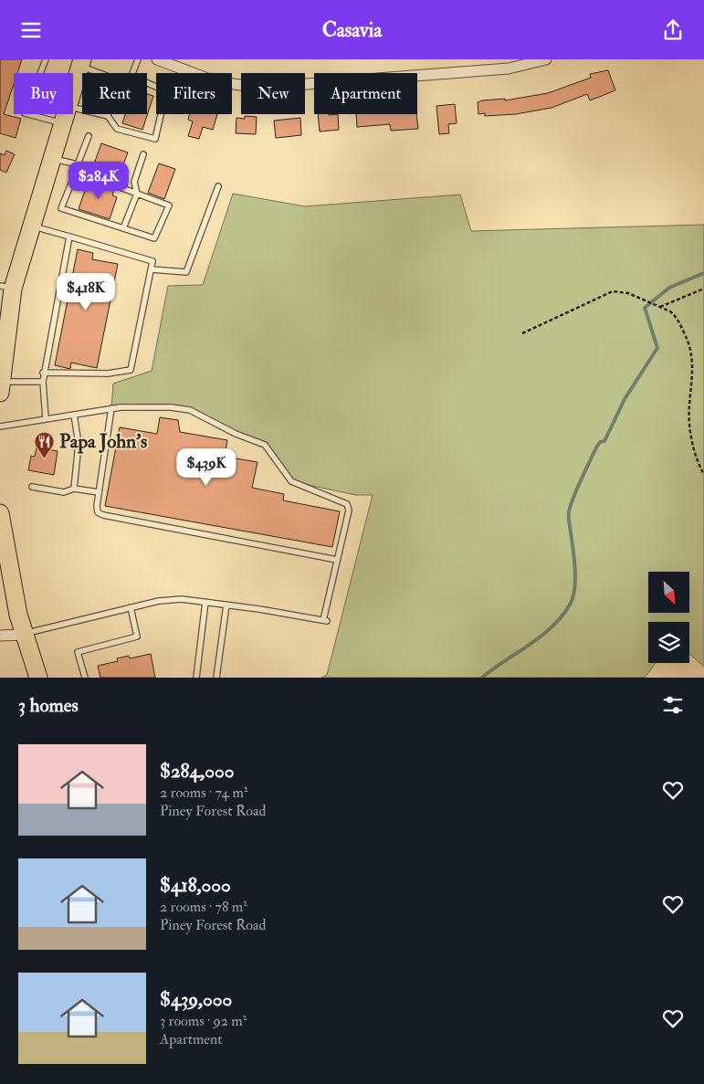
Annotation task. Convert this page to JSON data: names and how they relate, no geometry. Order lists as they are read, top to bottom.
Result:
{
  "places": {
    "restaurant": ["Papa John's"]
  },
  "north": "bottom right",
  "page": {
    "header": "Casavia",
    "chip": [
      "Buy",
      "Rent",
      "Filters",
      "New",
      "Apartment"
    ],
    "price": ["$284K", "$418K", "$439K"],
    "heading": "3 homes",
    "list": [
      {
        "name": "$284,000",
        "note": "2 rooms · 74 m² · Piney Forest Road"
      },
      {
        "name": "$418,000",
        "note": "2 rooms · 78 m² · Piney Forest Road"
      },
      {
        "name": "$439,000",
        "note": "3 rooms · 92 m² · Apartment"
      }
    ]
  }
}
